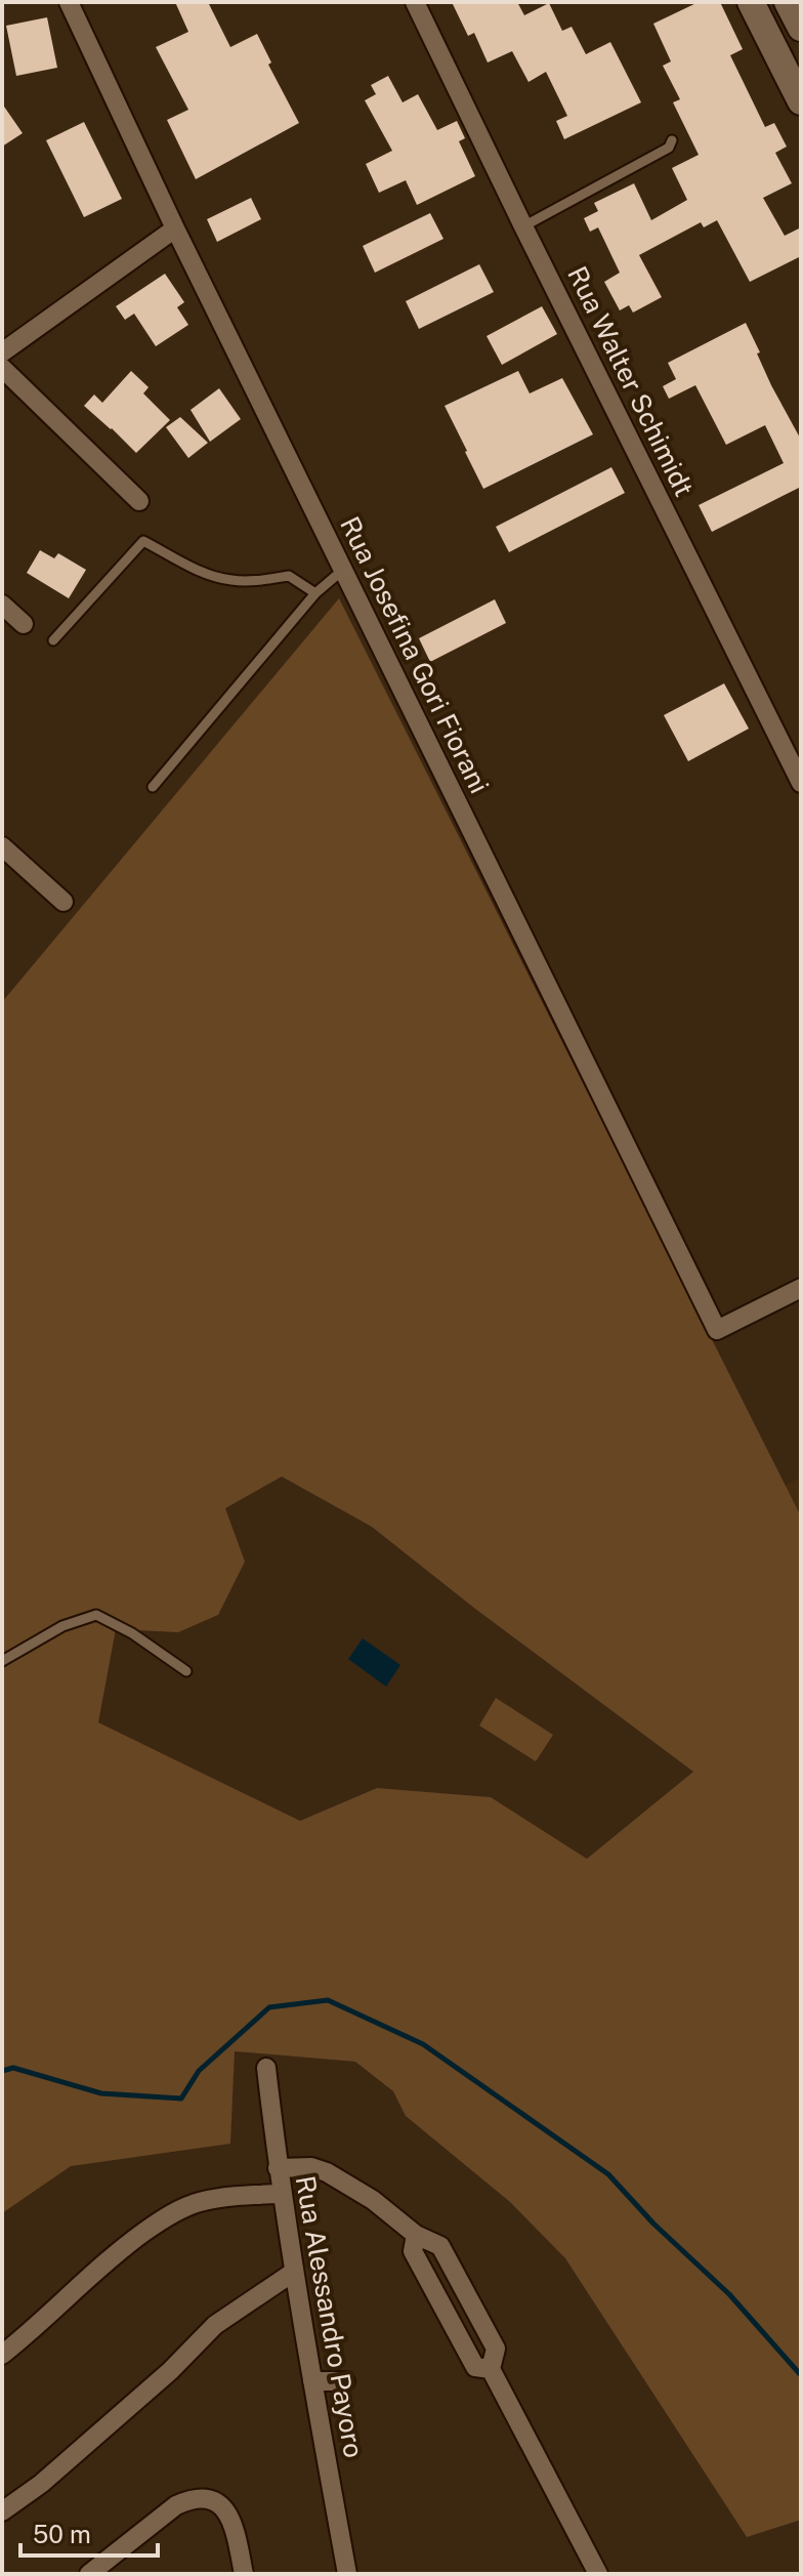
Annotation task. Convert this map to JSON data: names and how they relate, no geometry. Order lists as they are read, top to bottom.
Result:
{
  "streets": {
    "street": ["Rua Walter Schimidt", "Rua Josefina Gori Fiorani", "Rua Alessandro Payoro"]
  },
  "scale_bar": "50 m"
}
